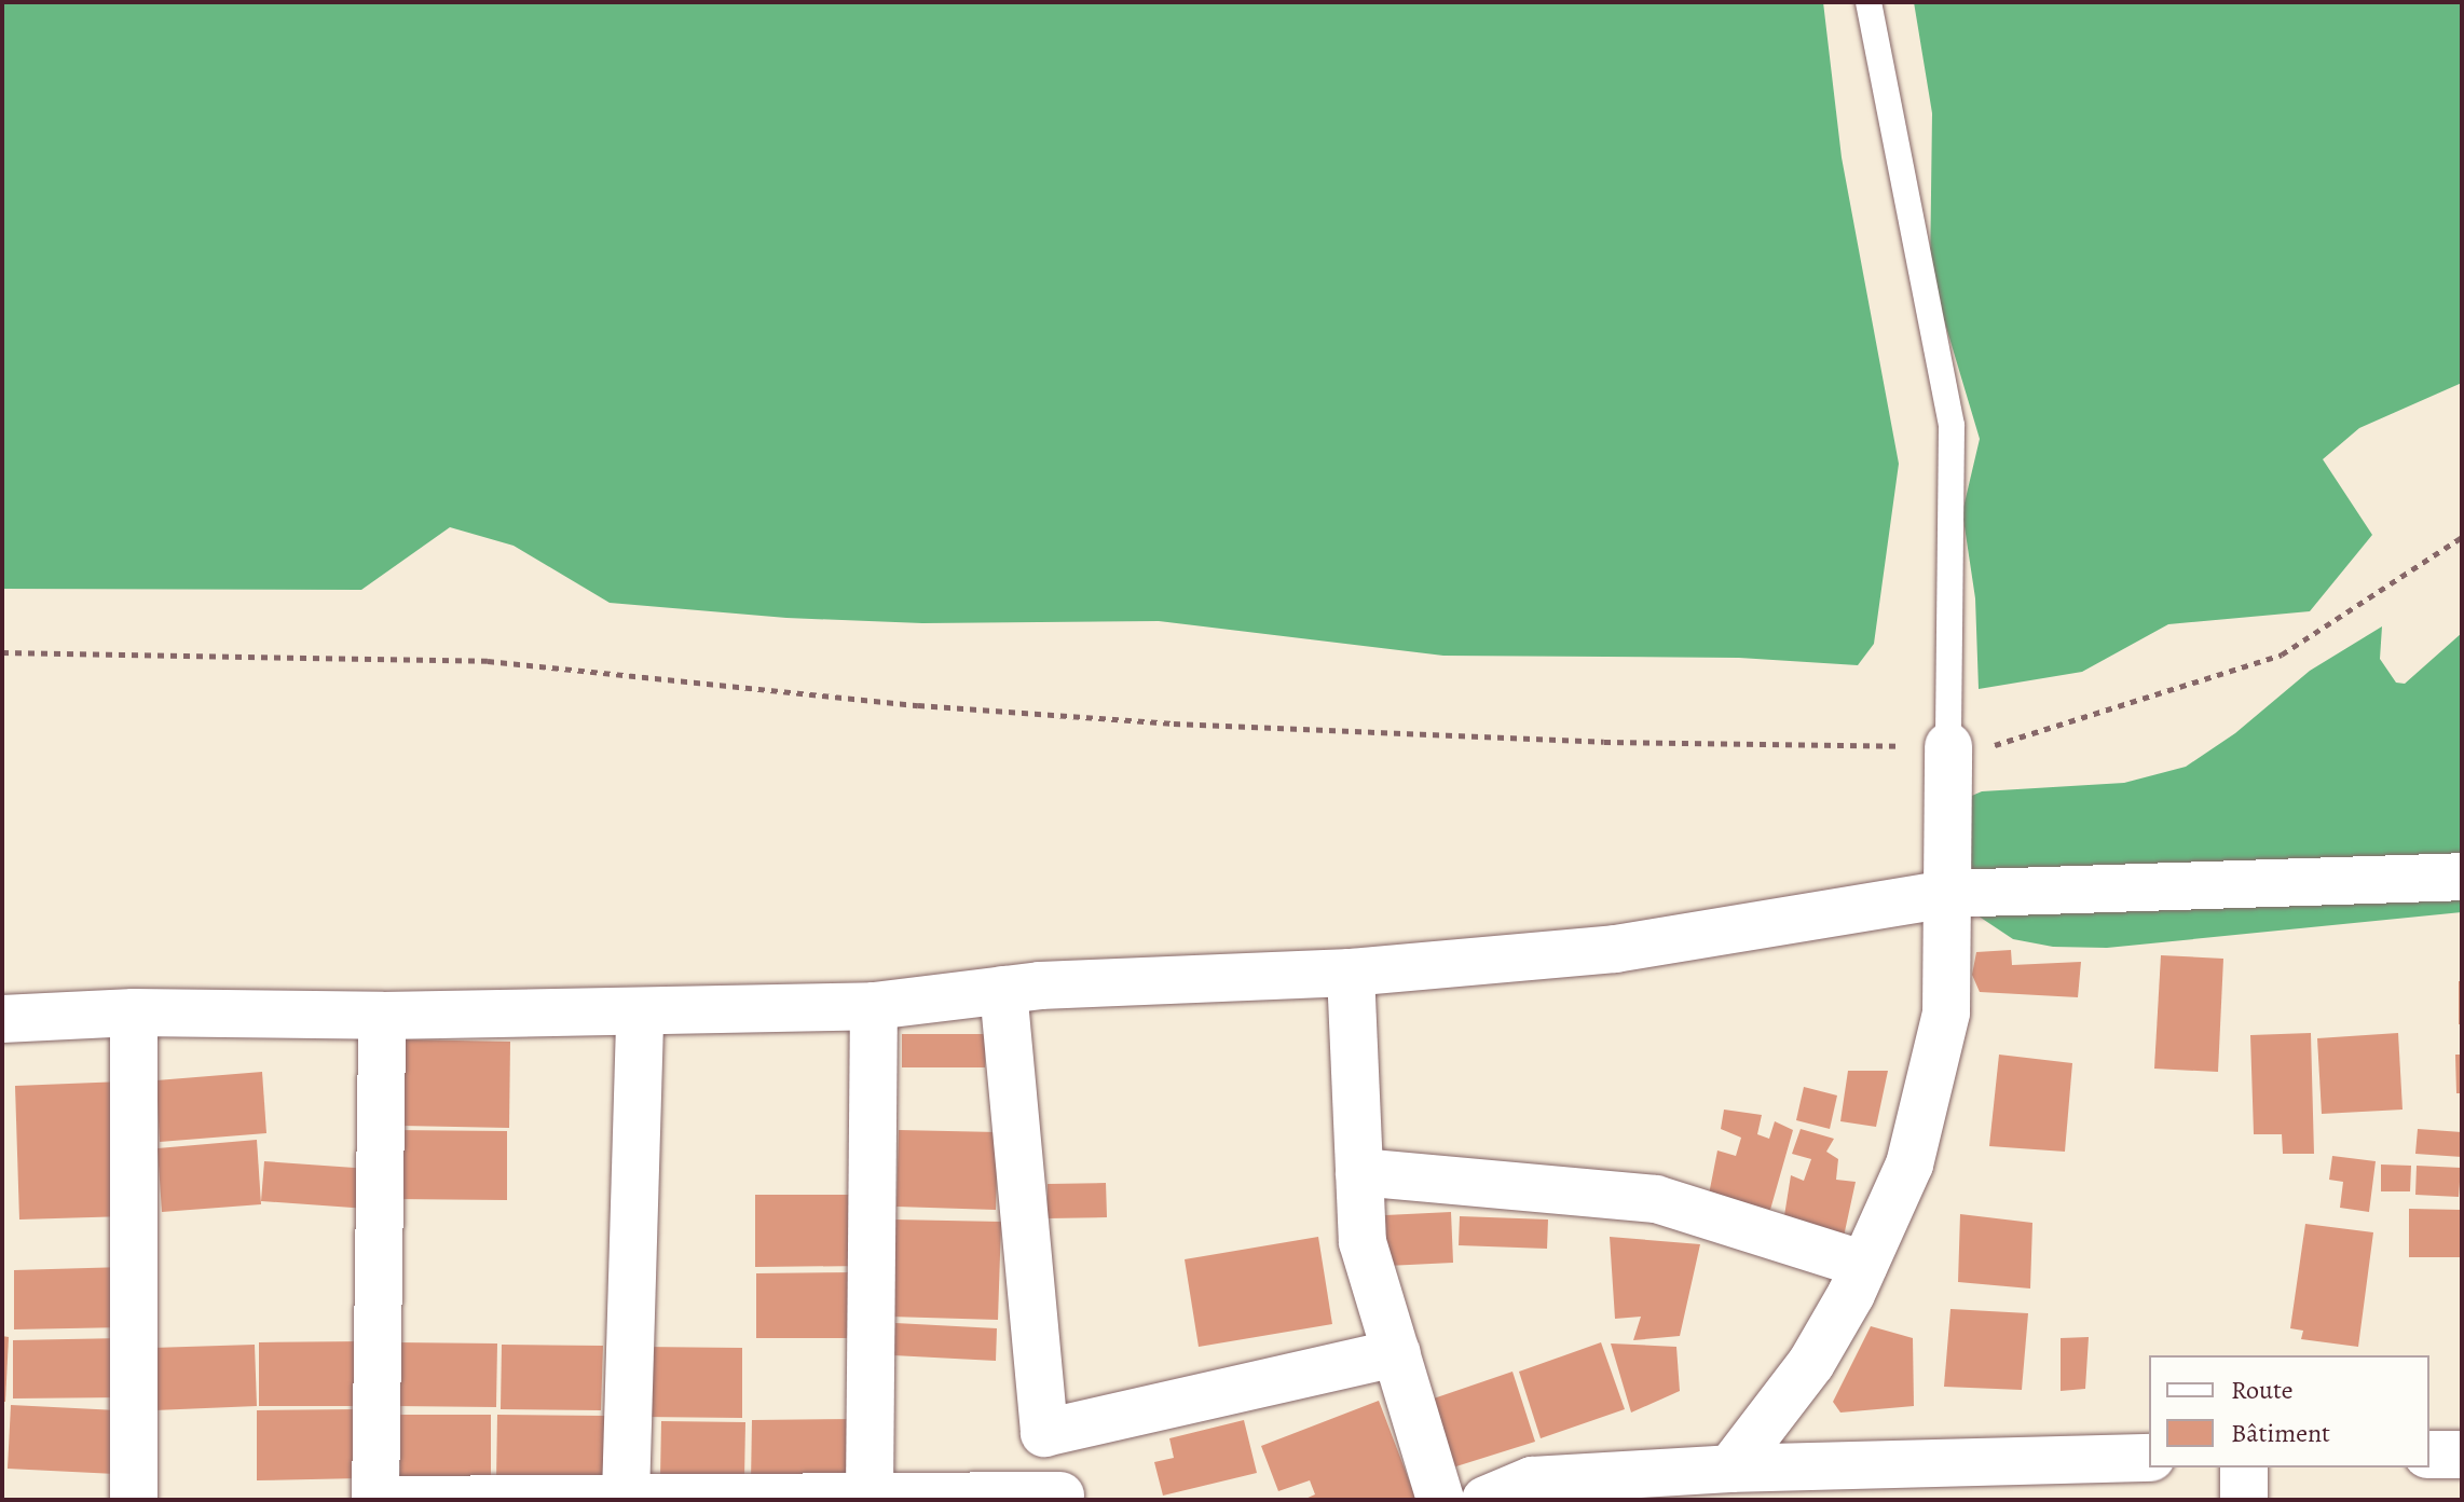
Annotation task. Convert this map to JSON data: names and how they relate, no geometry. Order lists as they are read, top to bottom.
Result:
{
  "legend": ["Route", "Bâtiment"]
}
